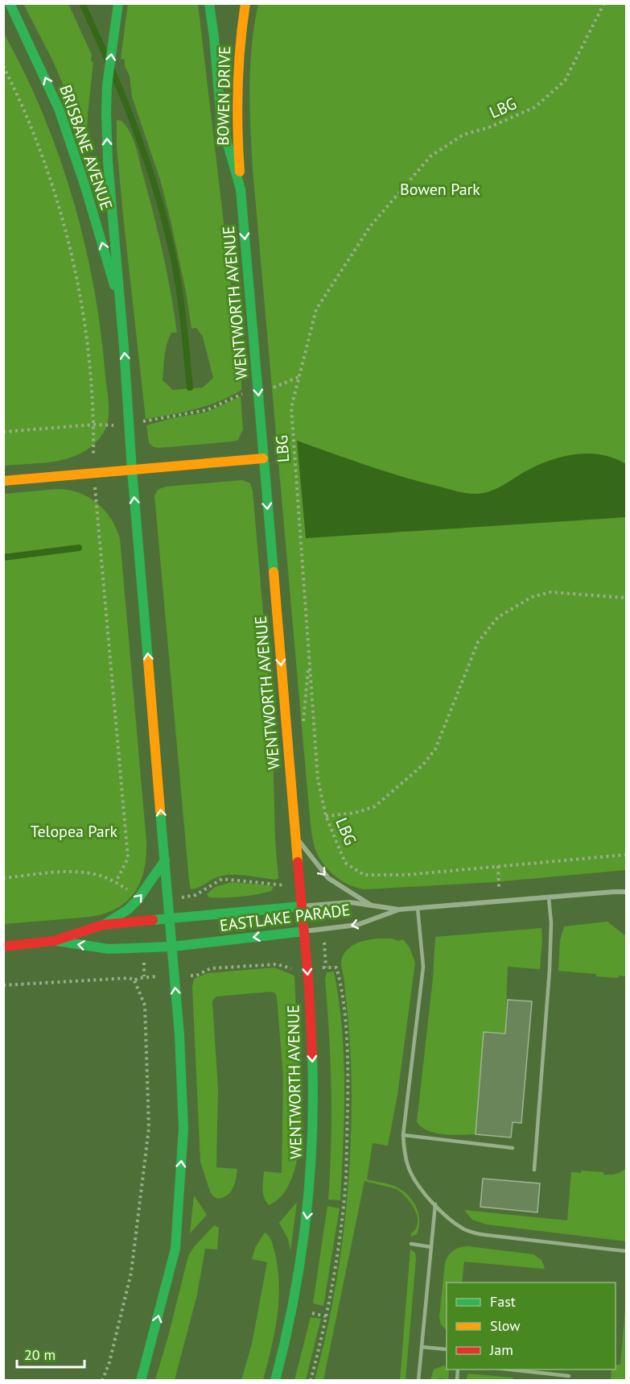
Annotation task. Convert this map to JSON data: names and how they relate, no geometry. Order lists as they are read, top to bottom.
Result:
{
  "streets": {
    "main road": [
      "BOWEN DRIVE",
      "BRISBANE AVENUE",
      "WENTWORTH AVENUE",
      "EASTLAKE PARADE"
    ],
    "path": ["LBG"]
  },
  "crossings": [
    ["BOWEN DRIVE", "WENTWORTH AVENUE"],
    ["WENTWORTH AVENUE", "EASTLAKE PARADE"]
  ],
  "one_way": ["WENTWORTH AVENUE"],
  "parks": ["Bowen Park", "Telopea Park"],
  "legend": ["Fast", "Slow", "Jam"],
  "scale_bar": "20 m"
}
